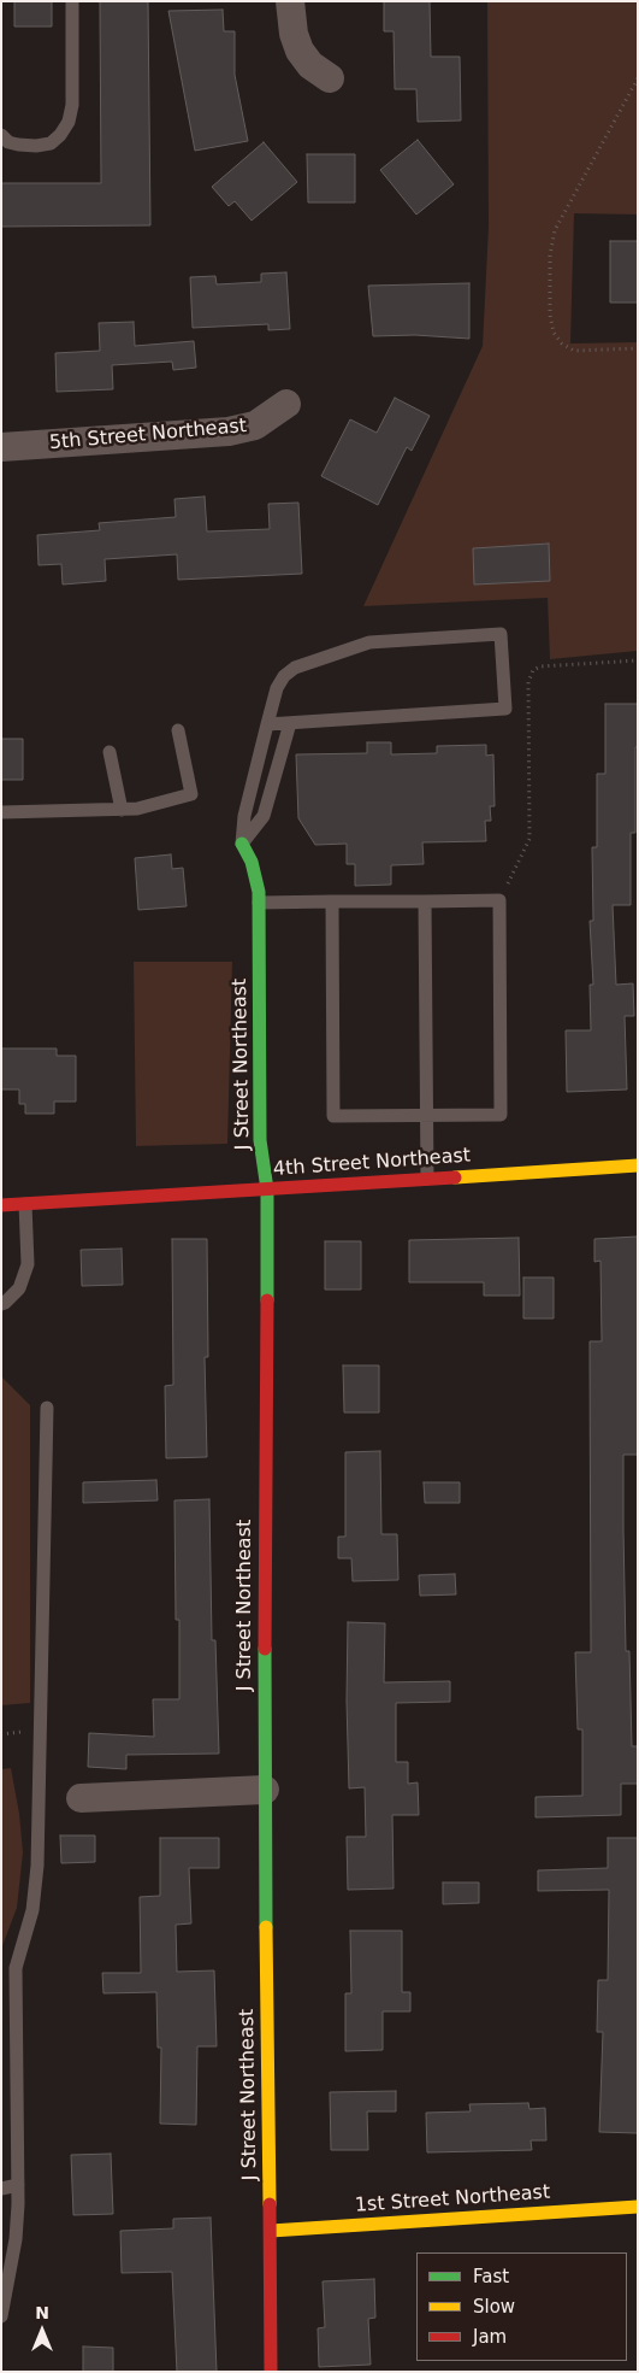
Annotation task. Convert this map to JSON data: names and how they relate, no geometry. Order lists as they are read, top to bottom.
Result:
{
  "streets": {
    "street": [
      "5th Street Northeast",
      "J Street Northeast",
      "4th Street Northeast",
      "1st Street Northeast"
    ]
  },
  "crossings": [
    ["J Street Northeast", "4th Street Northeast"],
    ["J Street Northeast", "1st Street Northeast"]
  ],
  "legend": ["Fast", "Slow", "Jam"],
  "north": "top"
}
